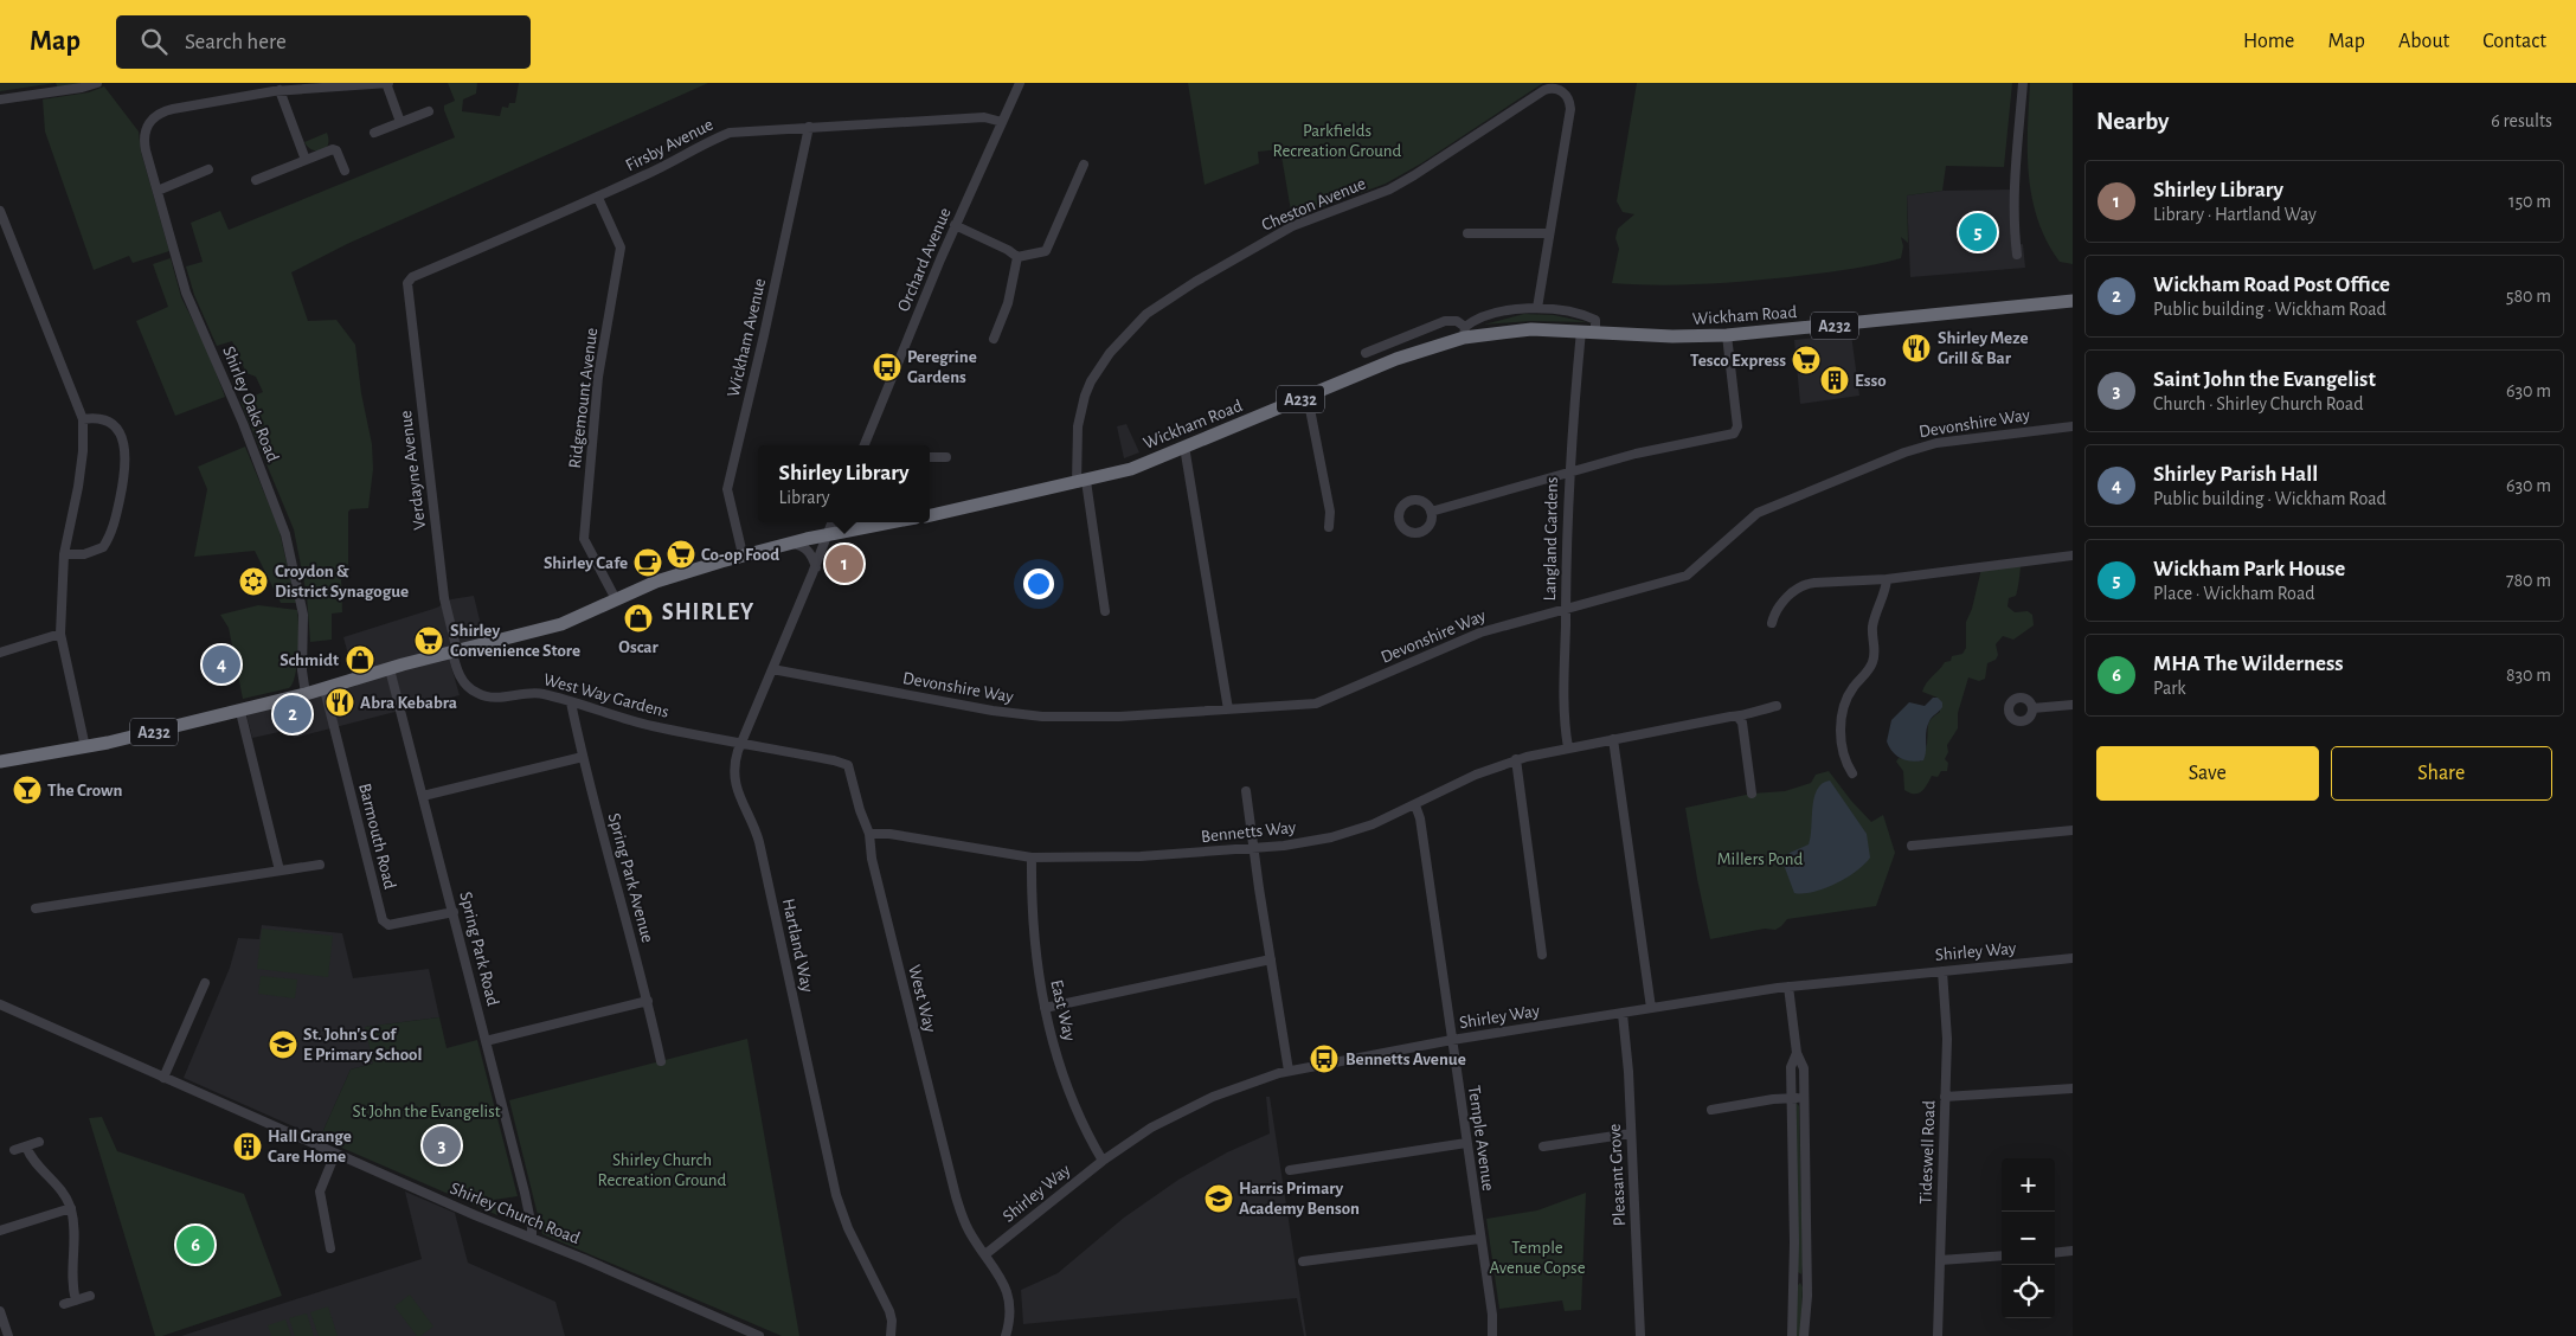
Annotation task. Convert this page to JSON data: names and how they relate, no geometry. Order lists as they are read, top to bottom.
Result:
{
  "streets": {
    "highway": ["Wickham Road", "A232"],
    "street": [
      "Firsby Avenue",
      "Cheston Avenue",
      "Orchard Avenue",
      "Wickham Avenue",
      "Ridgemount Avenue",
      "Shirley Oaks Road",
      "Devonshire Way",
      "Verdayne Avenue",
      "Langland Gardens",
      "West Way Gardens",
      "Bennetts Way",
      "Barmouth Road",
      "Spring Park Avenue",
      "Hartland Way",
      "Spring Park Road",
      "Shirley Way",
      "West Way",
      "East Way",
      "Temple Avenue",
      "Tideswell Road",
      "Pleasant Grove",
      "Shirley Church Road"
    ]
  },
  "crossings": [
    ["Firsby Avenue", "Orchard Avenue"],
    ["Firsby Avenue", "Wickham Avenue"],
    ["Firsby Avenue", "Ridgemount Avenue"],
    ["Firsby Avenue", "Verdayne Avenue"],
    ["Cheston Avenue", "Wickham Road"],
    ["Wickham Road", "Langland Gardens"],
    ["A232", "Wickham Avenue"],
    ["A232", "Ridgemount Avenue"],
    ["A232", "Shirley Oaks Road"],
    ["A232", "Verdayne Avenue"],
    ["A232", "West Way Gardens"],
    ["A232", "Barmouth Road"],
    ["A232", "Hartland Way"],
    ["A232", "Spring Park Road"],
    ["Devonshire Way", "Langland Gardens"],
    ["Devonshire Way", "Hartland Way"],
    ["Verdayne Avenue", "West Way Gardens"],
    ["Langland Gardens", "Bennetts Way"],
    ["West Way Gardens", "Spring Park Avenue"],
    ["West Way Gardens", "Hartland Way"],
    ["West Way Gardens", "West Way"],
    ["Bennetts Way", "West Way"],
    ["Bennetts Way", "East Way"],
    ["Bennetts Way", "Temple Avenue"],
    ["Barmouth Road", "Spring Park Road"],
    ["Hartland Way", "West Way"],
    ["Spring Park Road", "Shirley Church Road"],
    ["Shirley Way", "West Way"],
    ["Shirley Way", "East Way"],
    ["Shirley Way", "Temple Avenue"],
    ["Shirley Way", "Tideswell Road"],
    ["Shirley Way", "Pleasant Grove"]
  ],
  "districts": ["SHIRLEY"],
  "parks": [
    "Parkfields Recreation Ground",
    "Millers Pond",
    "St John the Evangelist",
    "Shirley Church Recreation Ground",
    "Temple Avenue Copse"
  ],
  "places": {
    "restaurant": ["Shirley Meze Grill & Bar", "Abra Kebabra"],
    "supermarket": ["Tesco Express", "Co-op Food", "Shirley Convenience Store"],
    "bus stop": ["Peregrine Gardens", "Bennetts Avenue"],
    "building": ["Esso", "Hall Grange Care Home"],
    "cafe": ["Shirley Cafe"],
    "synagogue": ["Croydon & District Synagogue"],
    "shop": ["Oscar", "Schmidt"],
    "bar": ["The Crown"],
    "school or university": ["St. John's C of E Primary School", "Harris Primary Academy Benson"]
  },
  "page": {
    "header": "Map",
    "search": "Search here",
    "nav": [
      "Home",
      "Map",
      "About",
      "Contact"
    ],
    "heading": ["Nearby", "6 results"],
    "list": [
      {
        "mark": "1",
        "name": "Shirley Library",
        "note": "Library · Hartland Way",
        "value": "150 m"
      },
      {
        "mark": "2",
        "name": "Wickham Road Post Office",
        "note": "Public building · Wickham Road",
        "value": "580 m"
      },
      {
        "mark": "3",
        "name": "Saint John the Evangelist",
        "note": "Church · Shirley Church Road",
        "value": "630 m"
      },
      {
        "mark": "4",
        "name": "Shirley Parish Hall",
        "note": "Public building · Wickham Road",
        "value": "630 m"
      },
      {
        "mark": "5",
        "name": "Wickham Park House",
        "note": "Place · Wickham Road",
        "value": "780 m"
      },
      {
        "mark": "6",
        "name": "MHA The Wilderness",
        "note": "Park",
        "value": "830 m"
      }
    ],
    "pins": [
      "5",
      "1",
      "4",
      "2",
      "3",
      "6"
    ],
    "popup": ["Shirley Library", "Library"],
    "buttons": ["Save", "Share"],
    "map_buttons": ["+", "−"]
  }
}
